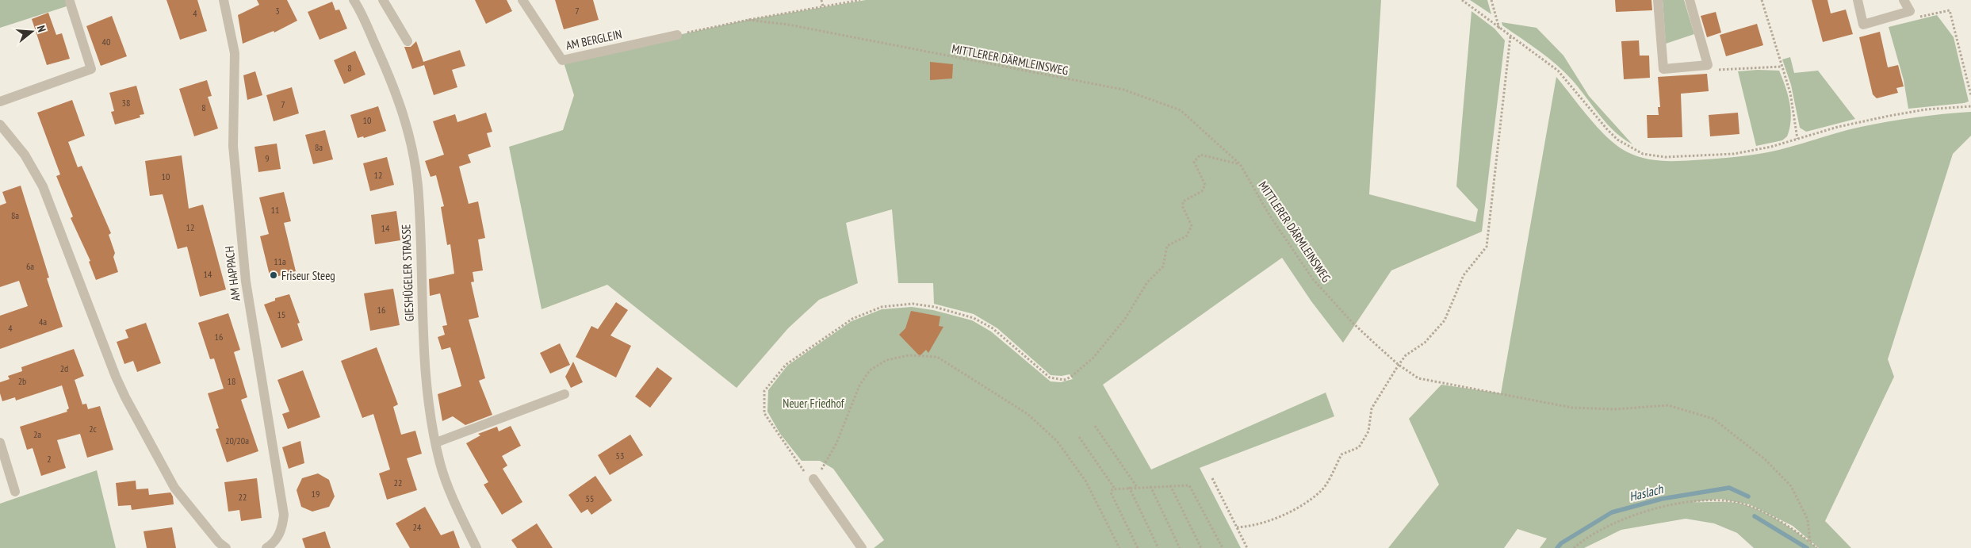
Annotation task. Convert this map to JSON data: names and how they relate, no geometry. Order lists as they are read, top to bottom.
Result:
{
  "streets": {
    "street": ["AM BERGLEIN", "GIESHÜGELER STRASSE", "AM HAPPACH"],
    "path": ["MITTLERER DÄRMLEINSWEG"]
  },
  "water": ["Haslach"],
  "parks": ["Neuer Friedhof"],
  "places": ["Friseur Steeg"],
  "house_numbers": [
    "3",
    "7",
    "4",
    "40",
    "8",
    "38",
    "7",
    "8",
    "10",
    "8a",
    "9",
    "12",
    "10",
    "11",
    "8a",
    "12",
    "14",
    "11a",
    "6a",
    "14",
    "16",
    "15",
    "4a",
    "4",
    "16",
    "2d",
    "2b",
    "18",
    "2c",
    "2a",
    "20/20a",
    "53",
    "2",
    "22",
    "19",
    "22",
    "55",
    "24"
  ],
  "north": "right"
}
